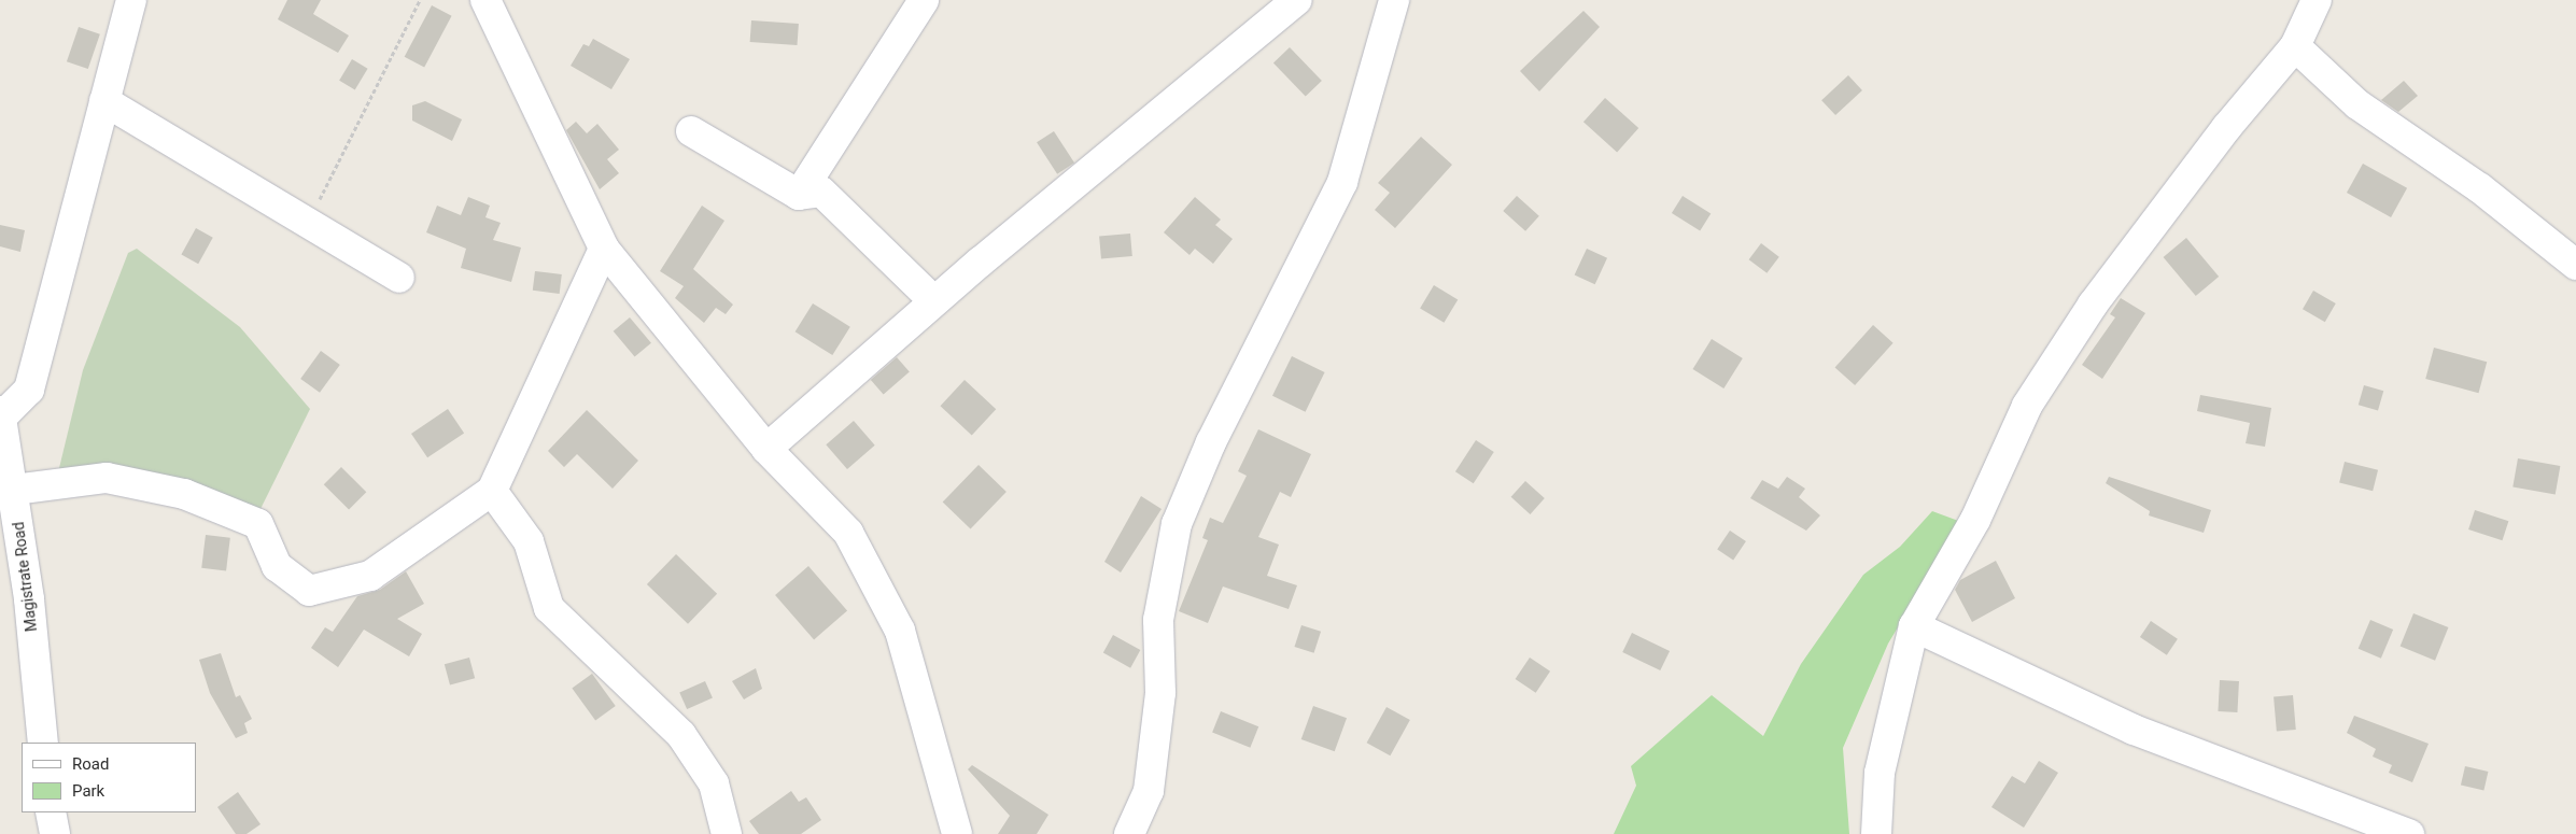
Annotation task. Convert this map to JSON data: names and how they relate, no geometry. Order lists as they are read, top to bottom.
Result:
{
  "streets": {
    "street": ["Magistrate Road"]
  },
  "legend": ["Road", "Park"]
}
